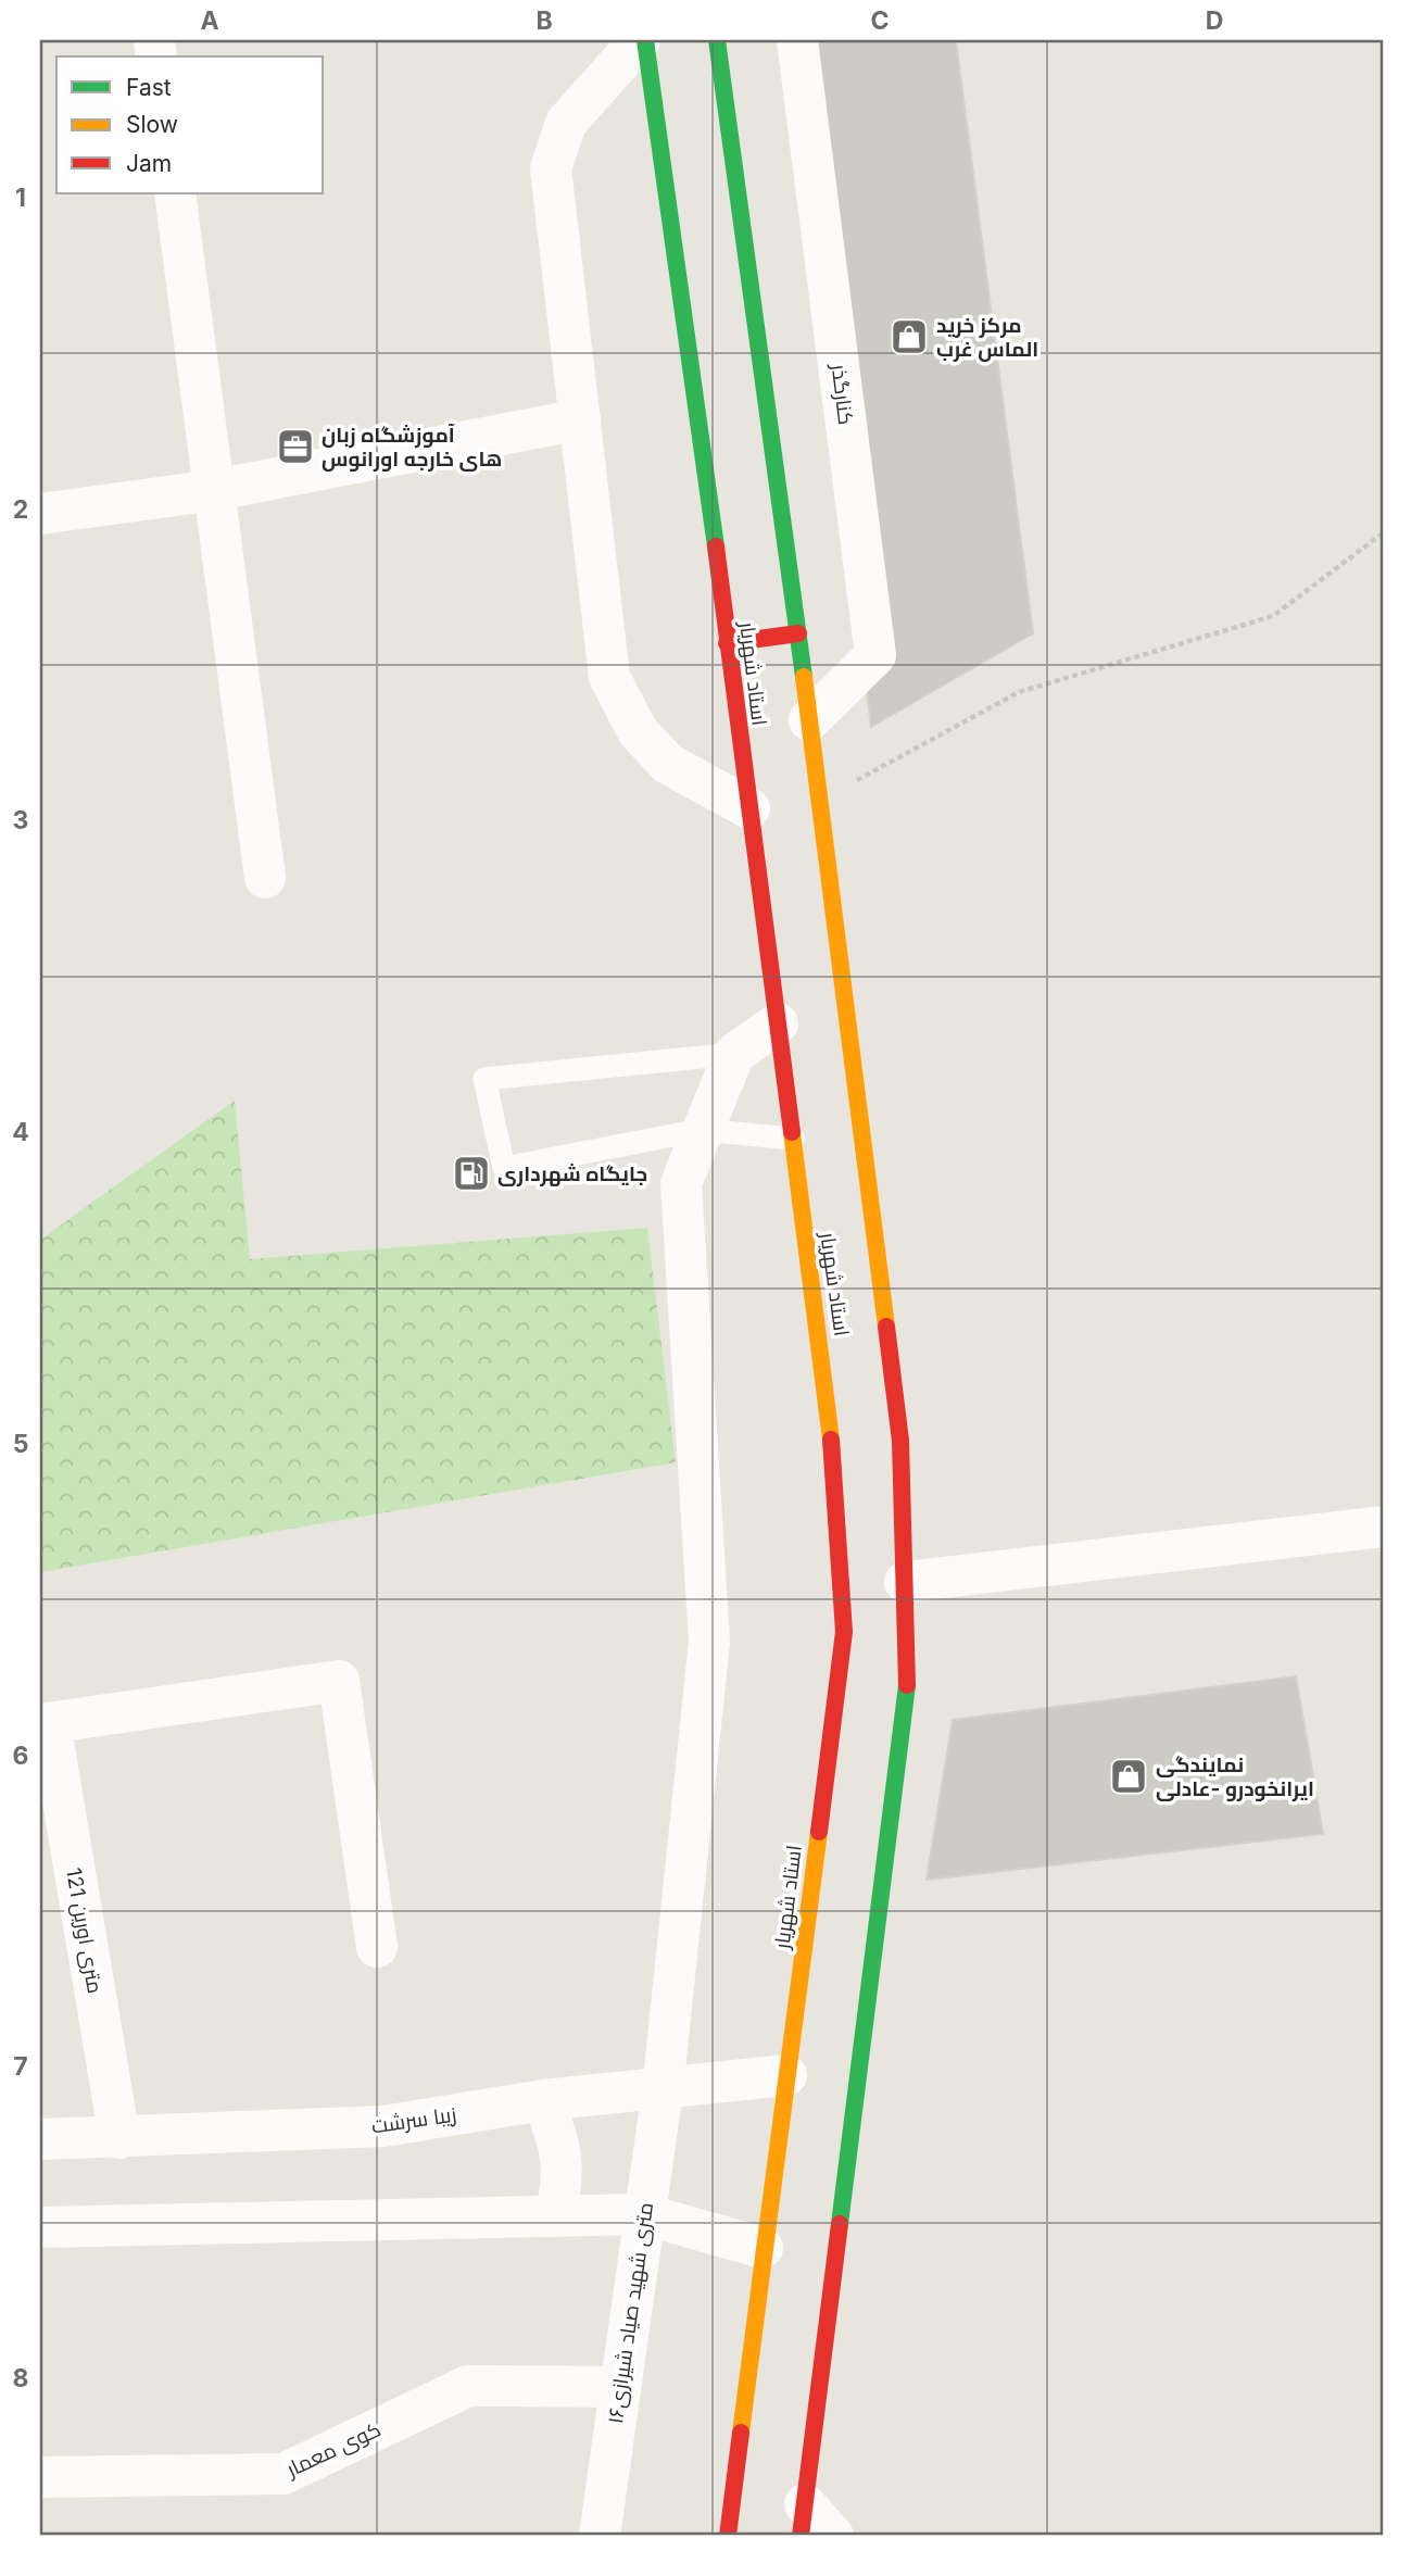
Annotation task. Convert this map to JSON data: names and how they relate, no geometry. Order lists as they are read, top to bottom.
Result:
{
  "streets": {
    "main road": ["استاد شهریار"],
    "street": [
      "کنارگذر",
      "12متری اورین 1",
      "زیبا سرشت",
      "۱۶متری شهید صیاد شیرازی",
      "کوی معمار"
    ]
  },
  "crossings": [
    ["استاد شهریار", "زیبا سرشت"],
    ["12متری اورین 1", "زیبا سرشت"],
    ["زیبا سرشت", "۱۶متری شهید صیاد شیرازی"],
    ["۱۶متری شهید صیاد شیرازی", "کوی معمار"]
  ],
  "places": {
    "shop": ["مرکز خرید الماس غرب", "نمایندگی ایرانخودرو -عادلی"],
    "office": ["آموزشگاه زبان های خارجه اورانوس"],
    "fuel station": ["جایگاه شهرداری"]
  },
  "legend": ["Fast", "Slow", "Jam"],
  "grid": {
    "columns": [
      "A",
      "B",
      "C",
      "D"
    ],
    "rows": [
      "1",
      "2",
      "3",
      "4",
      "5",
      "6",
      "7",
      "8"
    ]
  }
}
